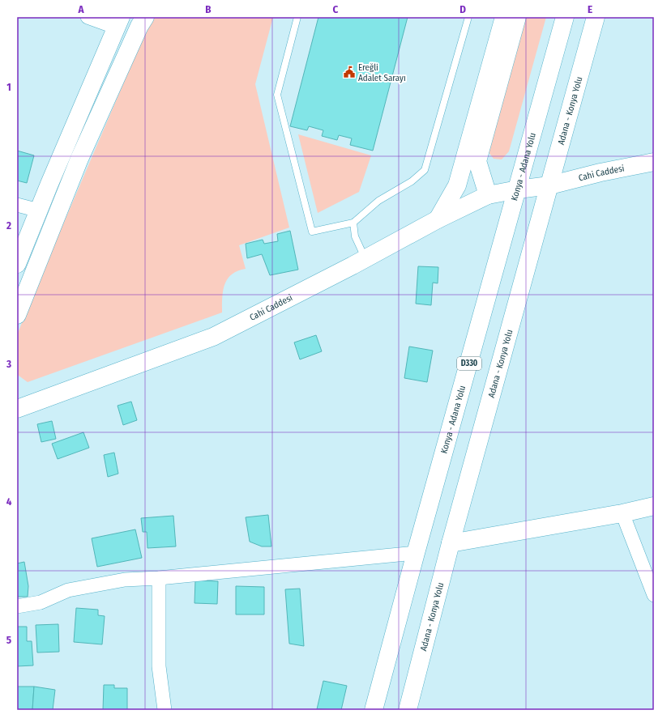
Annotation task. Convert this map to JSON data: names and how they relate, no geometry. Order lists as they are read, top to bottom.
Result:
{
  "streets": {
    "main road": [
      "Adana - Konya Yolu",
      "Konya - Adana Yolu",
      "Cahi Caddesi",
      "D330"
    ]
  },
  "crossings": [
    ["Adana - Konya Yolu", "Cahi Caddesi"],
    ["Konya - Adana Yolu", "Cahi Caddesi"]
  ],
  "places": {
    "public building": ["Ereğli Adalet Sarayı"]
  },
  "grid": {
    "columns": [
      "A",
      "B",
      "C",
      "D",
      "E"
    ],
    "rows": [
      "1",
      "2",
      "3",
      "4",
      "5"
    ]
  }
}
